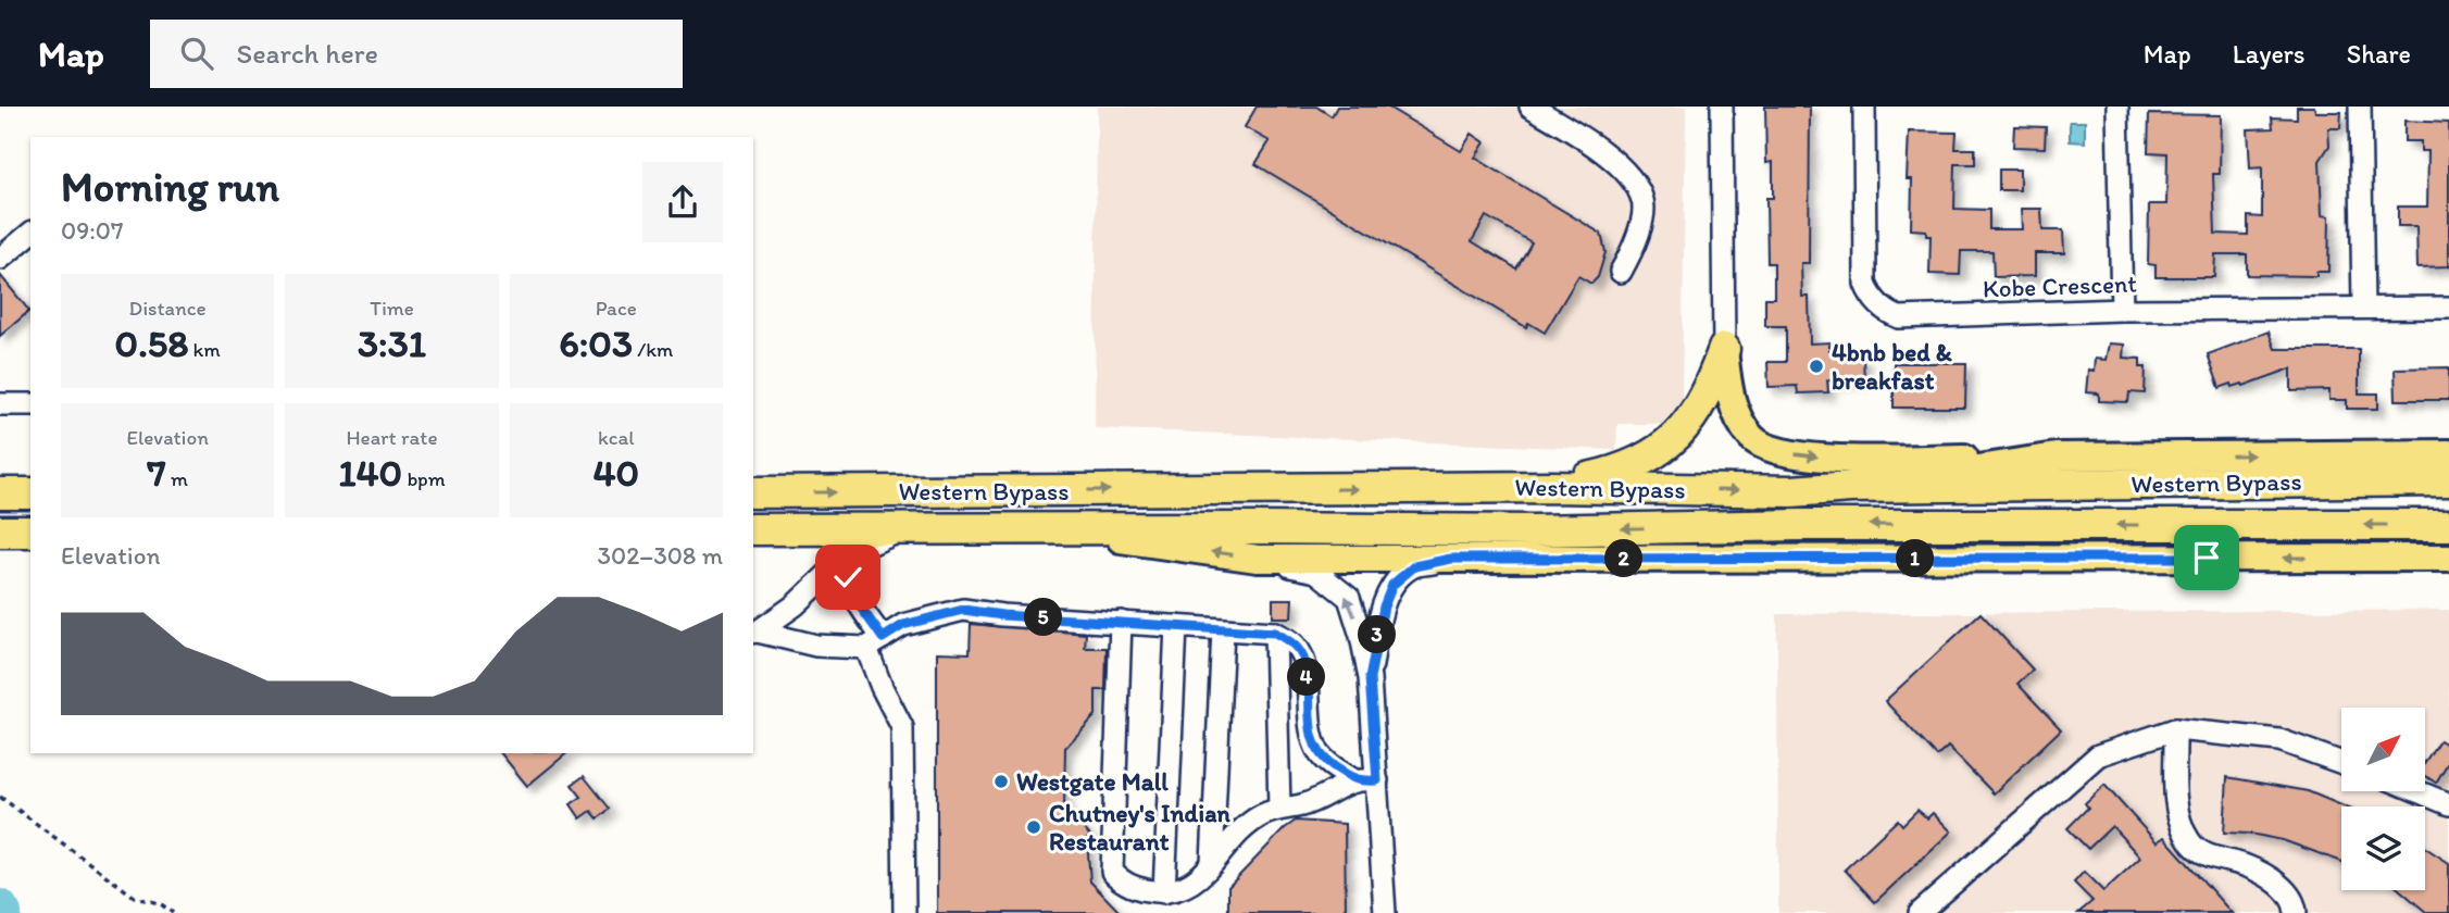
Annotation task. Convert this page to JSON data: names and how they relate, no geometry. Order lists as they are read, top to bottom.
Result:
{
  "streets": {
    "highway": ["Western Bypass"],
    "street": ["Kobe Crescent"]
  },
  "places": ["4bnb bed & breakfast", "Westgate Mall", "Chutney's Indian Restaurant"],
  "north": "top right",
  "page": {
    "header": "Map",
    "search": "Search here",
    "nav": ["Map", "Layers", "Share"],
    "heading": ["Morning run", "09:07"],
    "stats": [
      ["Distance", "0.58 km"],
      ["Time", "3:31"],
      ["Pace", "6:03 /km"],
      ["Elevation", "7 m"],
      ["Heart rate", "140 bpm"],
      ["kcal", "40"]
    ],
    "chart": ["Elevation", "302–308 m"],
    "pins": [
      "1",
      "2",
      "5",
      "3",
      "4"
    ]
  }
}
